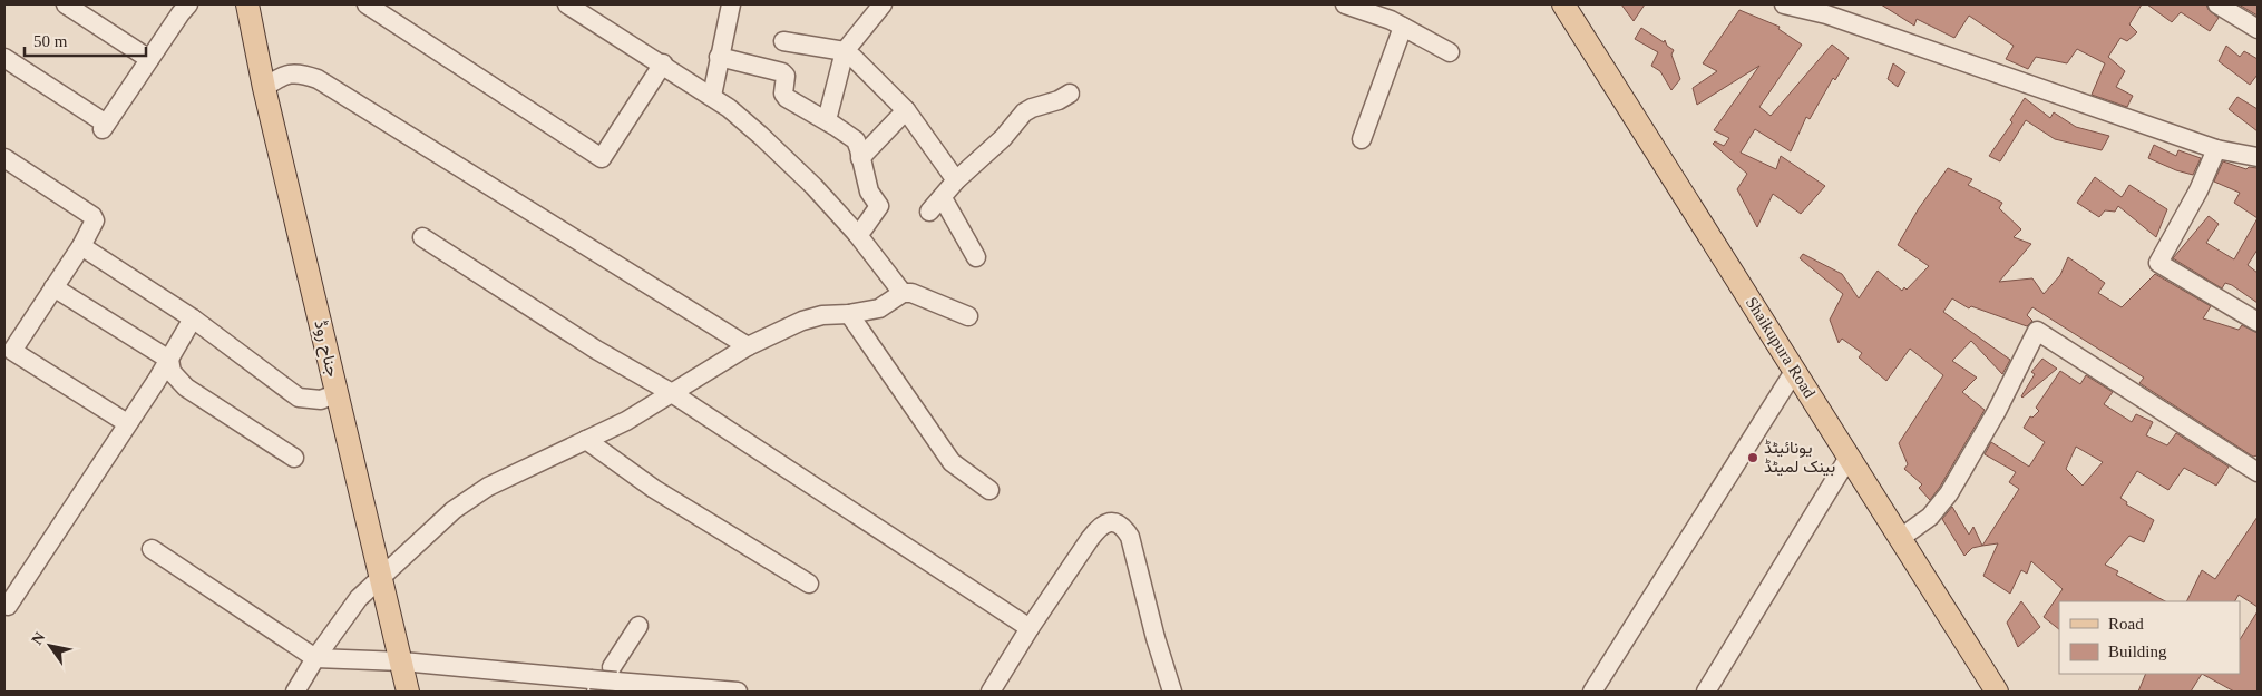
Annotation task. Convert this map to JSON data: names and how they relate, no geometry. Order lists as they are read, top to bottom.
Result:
{
  "streets": {
    "main road": ["Shaikupura Road", "جناح روڈ"]
  },
  "places": ["یونائیٹڈ بینک لمیٹڈ"],
  "legend": ["Road", "Building"],
  "scale_bar": "50 m",
  "north": "top left"
}
